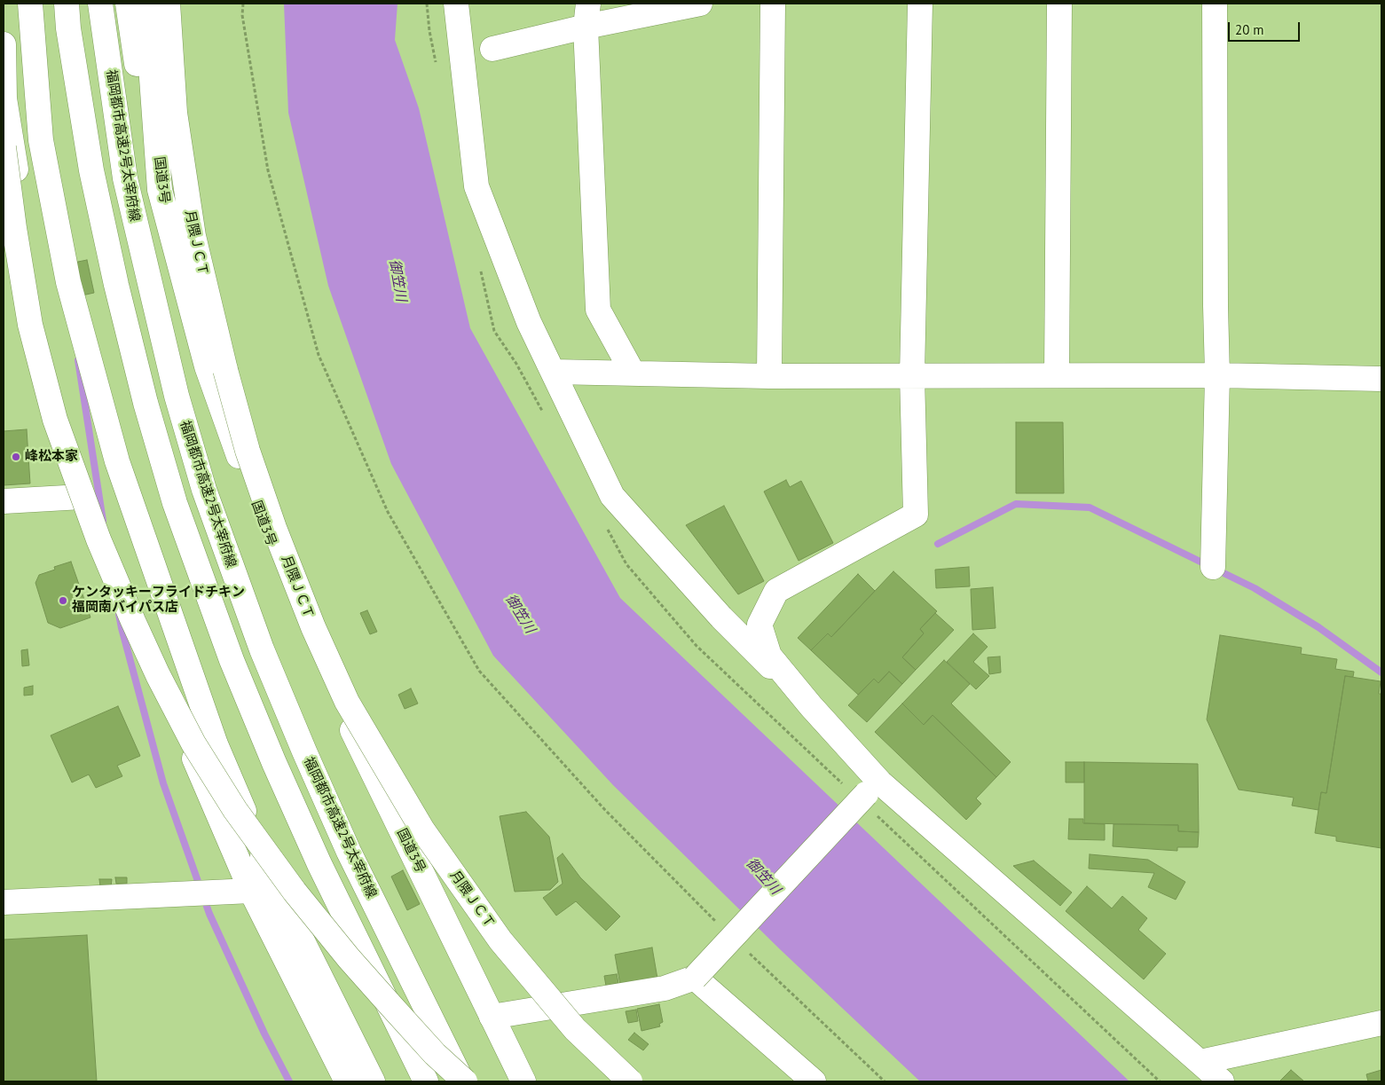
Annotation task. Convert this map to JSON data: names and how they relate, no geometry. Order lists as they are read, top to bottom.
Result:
{
  "streets": {
    "main road": ["福岡都市高速2号太宰府線", "国道3号", "月隈ＪＣＴ"]
  },
  "water": ["御笠川"],
  "places": ["峰松本家", "ケンタッキーフライドチキン 福岡南バイパス店"],
  "scale_bar": "20 m"
}
